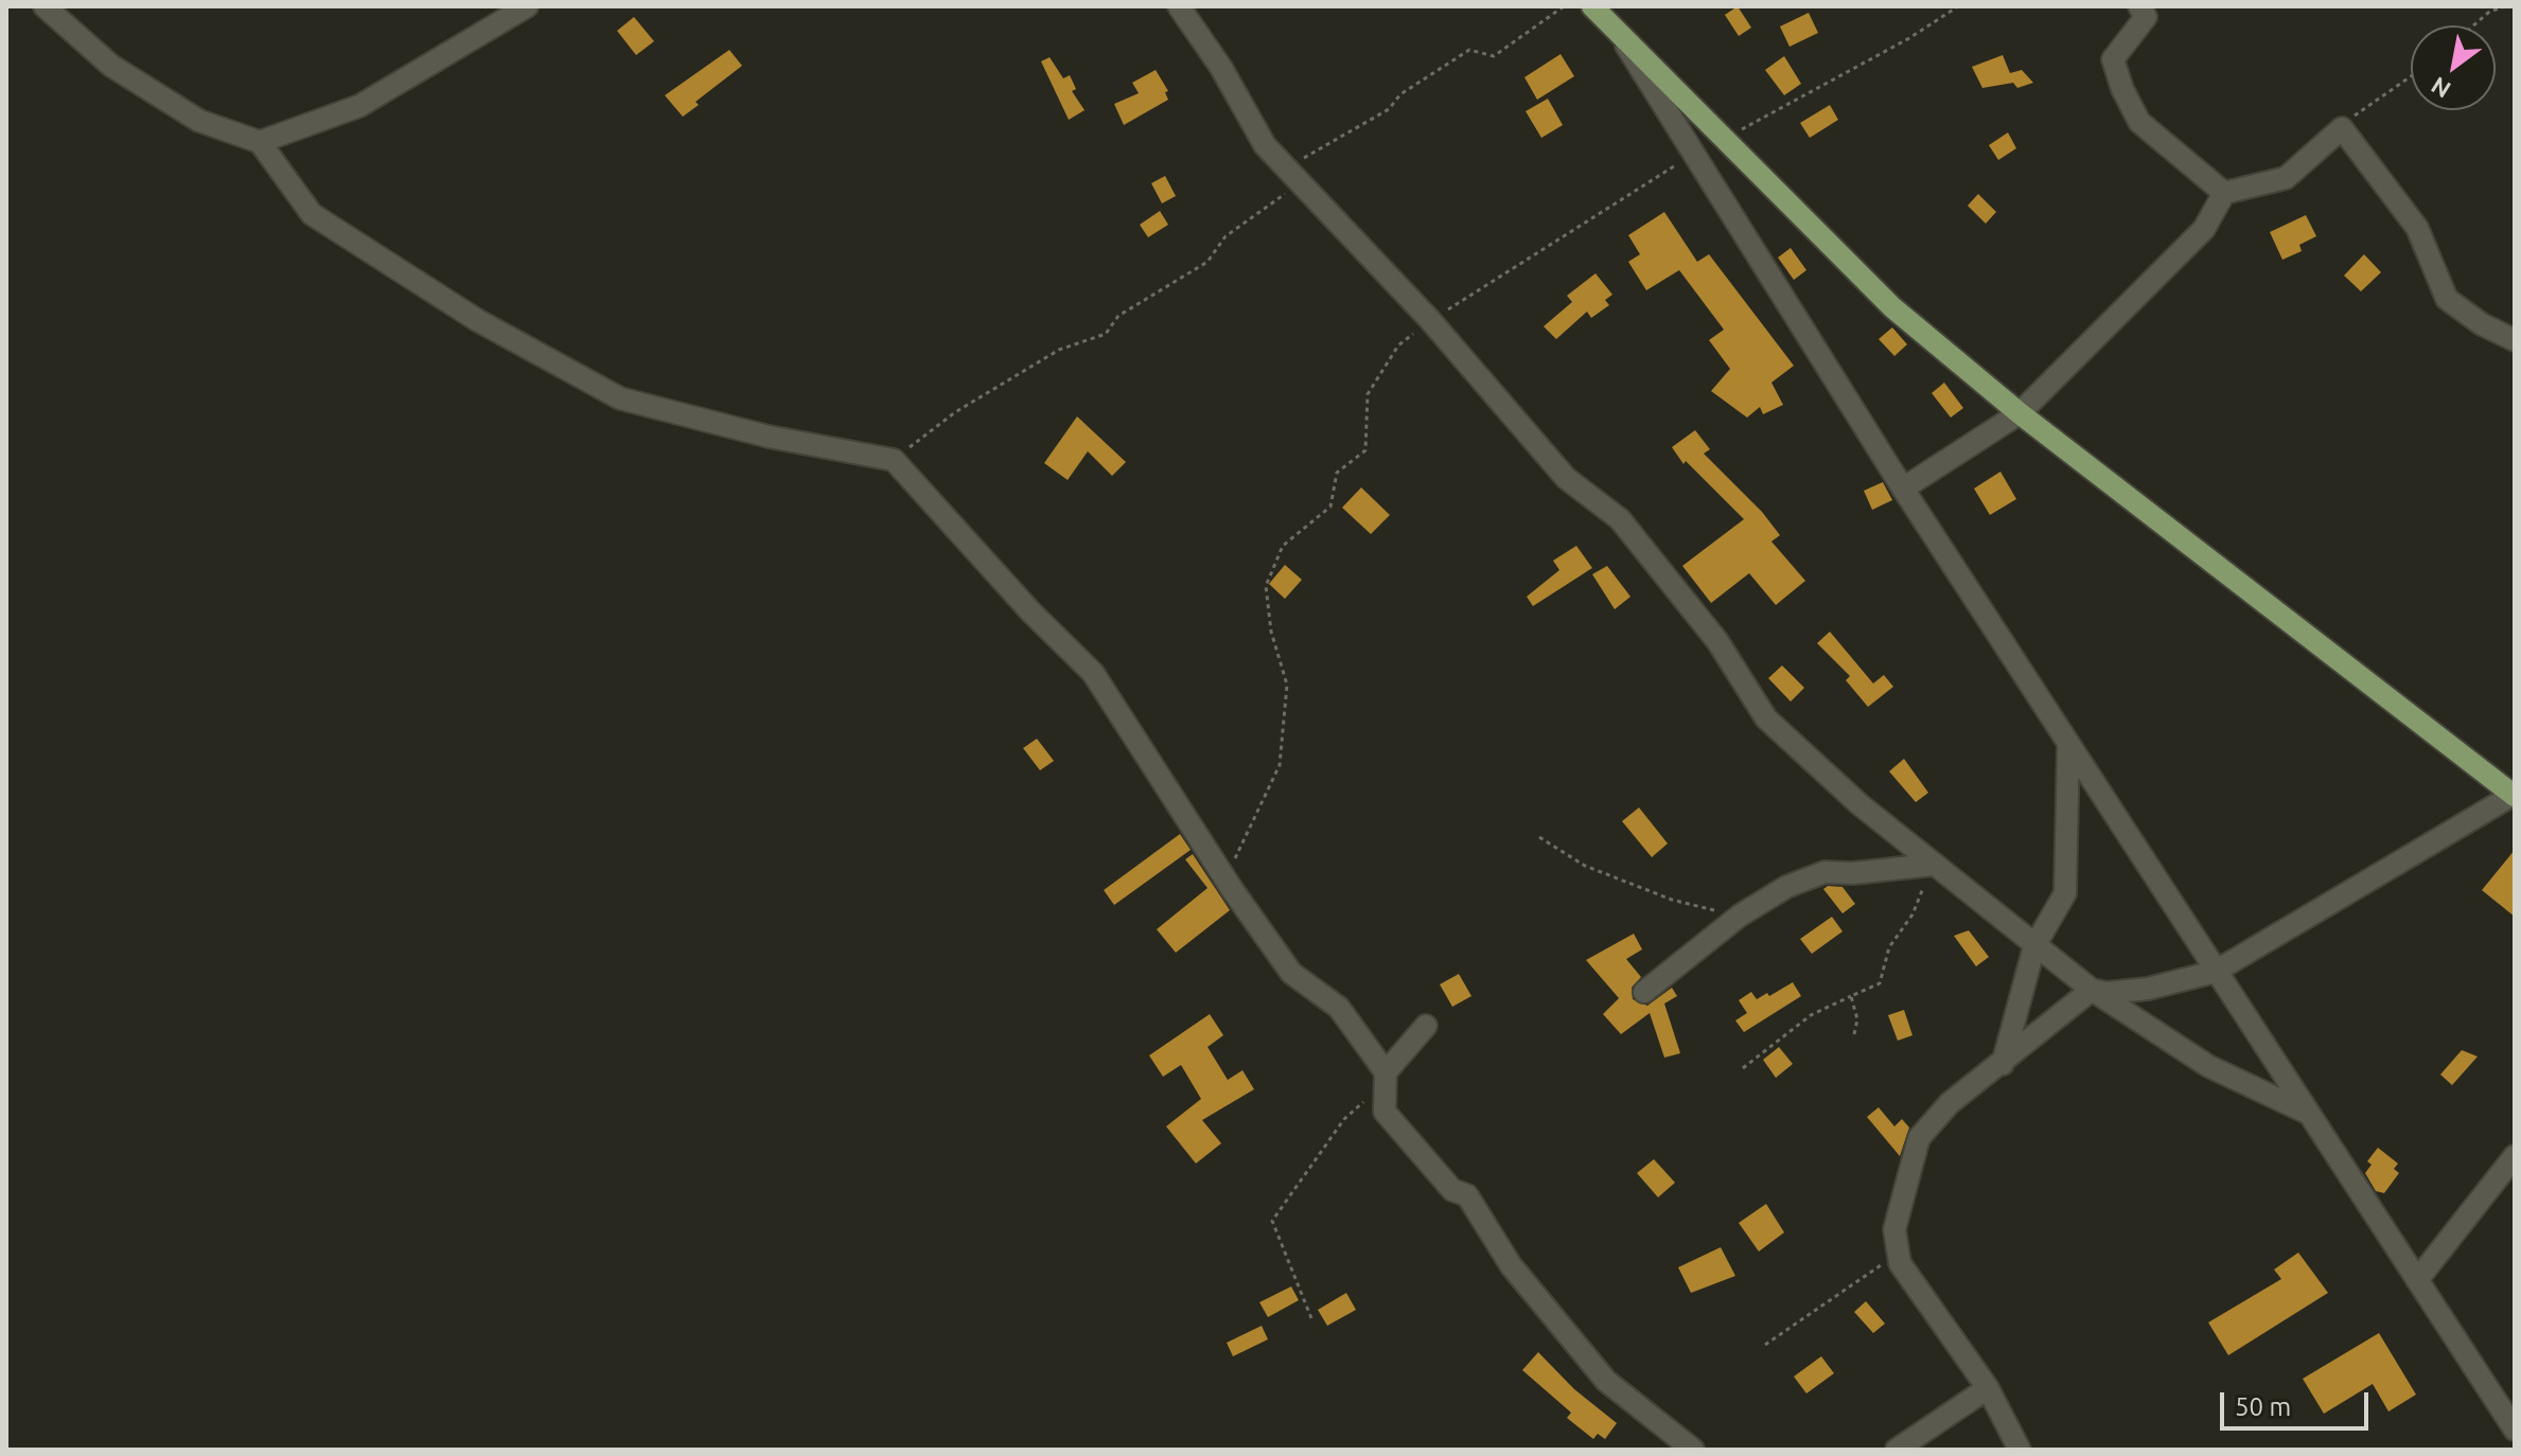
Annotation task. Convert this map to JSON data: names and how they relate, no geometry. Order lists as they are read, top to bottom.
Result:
{
  "scale_bar": "50 m",
  "north": "bottom left"
}
